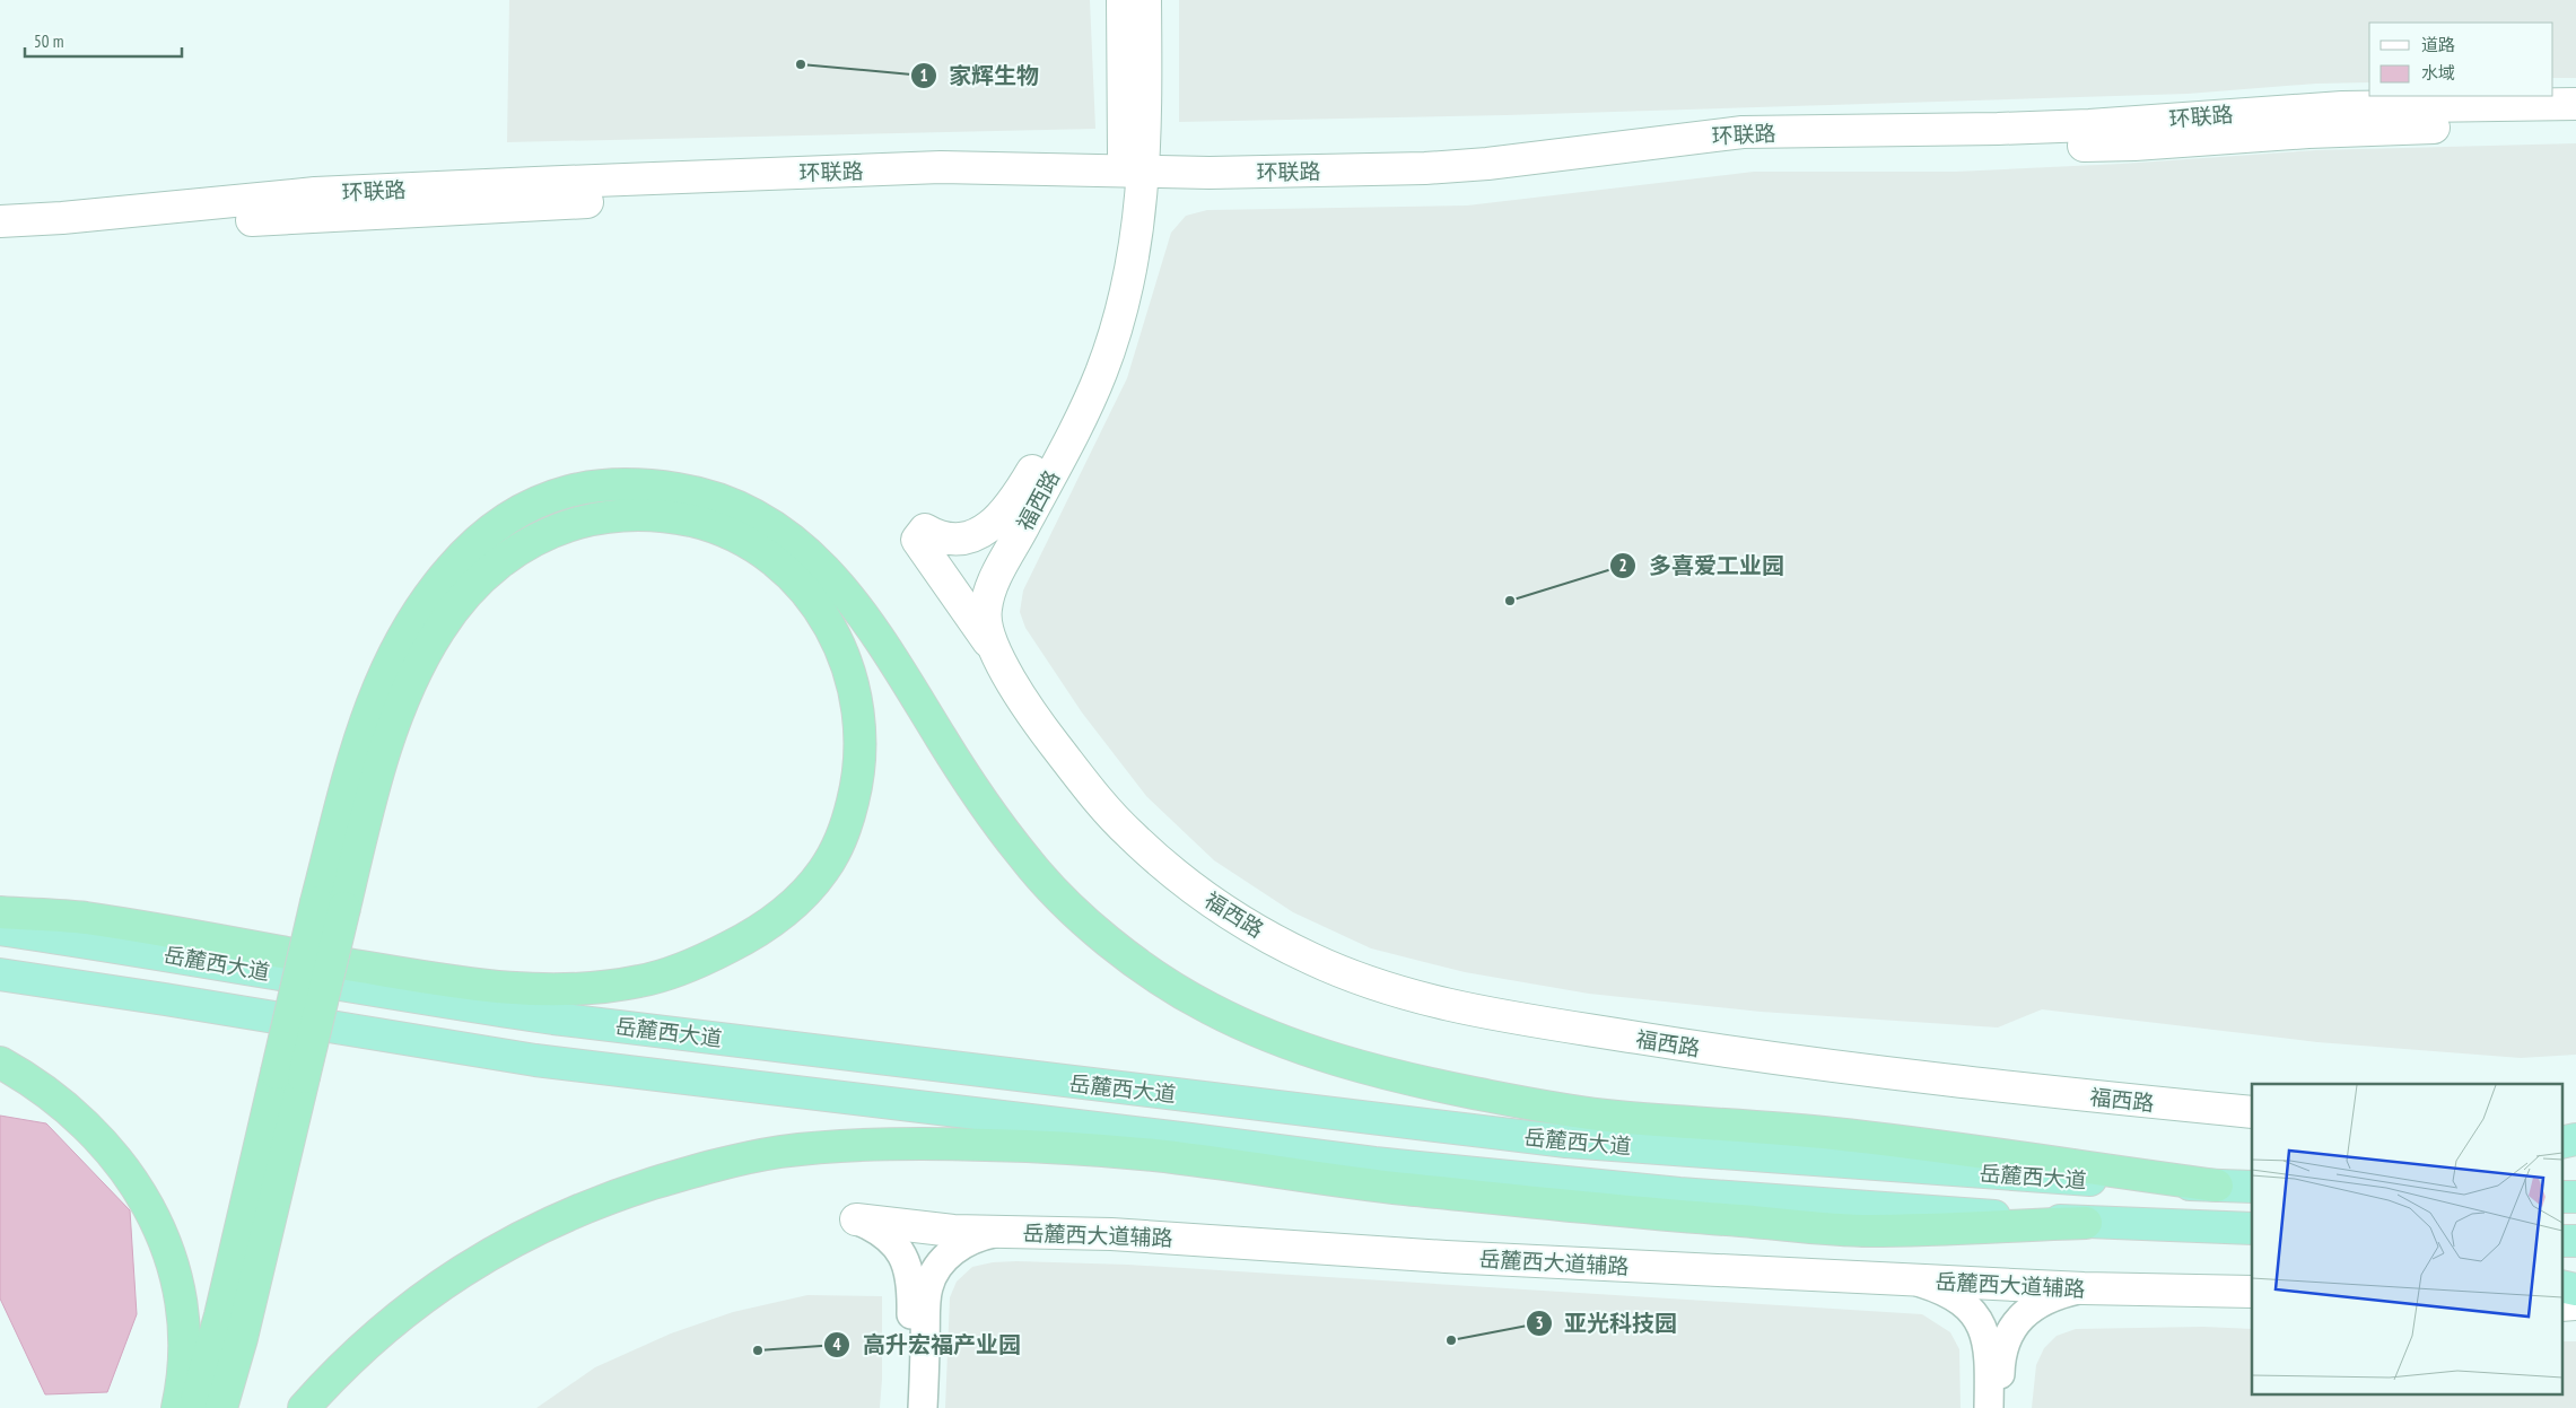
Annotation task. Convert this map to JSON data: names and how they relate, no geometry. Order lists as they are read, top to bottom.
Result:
{
  "streets": {
    "highway": ["岳麓西大道"],
    "main road": ["环联路", "福西路", "岳麓西大道辅路"]
  },
  "crossings": [
    ["环联路", "福西路"]
  ],
  "places": [
    "家辉生物",
    "多喜爱工业园",
    "亚光科技园",
    "高升宏福产业园"
  ],
  "legend": ["道路", "水域"],
  "scale_bar": "50 m"
}
